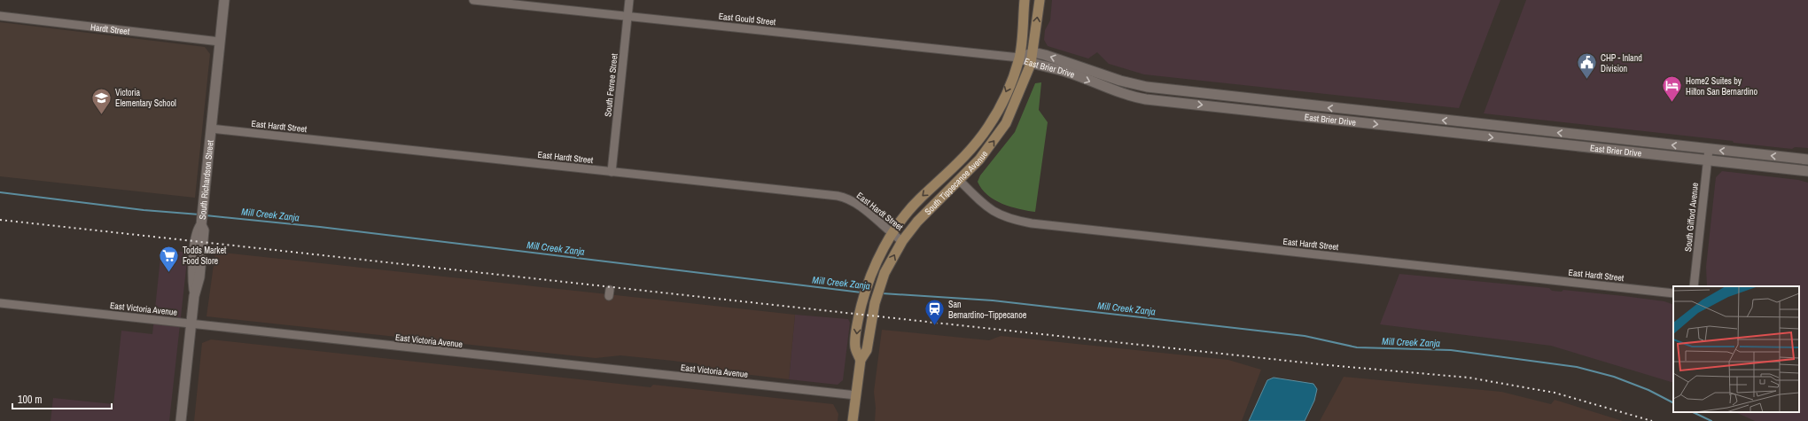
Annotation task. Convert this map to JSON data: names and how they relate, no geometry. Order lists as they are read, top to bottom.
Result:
{
  "streets": {
    "main road": ["South Tippecanoe Avenue"],
    "street": [
      "East Gould Street",
      "Hardt Street",
      "East Brier Drive",
      "South Ferree Street",
      "East Hardt Street",
      "South Richardson Street",
      "South Gifford Avenue",
      "East Victoria Avenue"
    ]
  },
  "crossings": [
    ["East Gould Street", "East Brier Drive"],
    ["East Gould Street", "South Ferree Street"],
    ["East Gould Street", "South Tippecanoe Avenue"],
    ["Hardt Street", "South Richardson Street"],
    ["East Brier Drive", "South Tippecanoe Avenue"],
    ["East Brier Drive", "South Gifford Avenue"],
    ["South Ferree Street", "East Hardt Street"],
    ["East Hardt Street", "South Richardson Street"],
    ["East Hardt Street", "South Tippecanoe Avenue"],
    ["South Richardson Street", "East Victoria Avenue"],
    ["South Tippecanoe Avenue", "East Victoria Avenue"]
  ],
  "water": ["Mill Creek Zanja"],
  "places": {
    "public building": ["CHP - Inland Division"],
    "hotel": ["Home2 Suites by Hilton San Bernardino"],
    "school or university": ["Victoria Elementary School"],
    "supermarket": ["Todds Market Food Store"],
    "station": ["San Bernardino–Tippecanoe"]
  },
  "scale_bar": "100 m"
}
